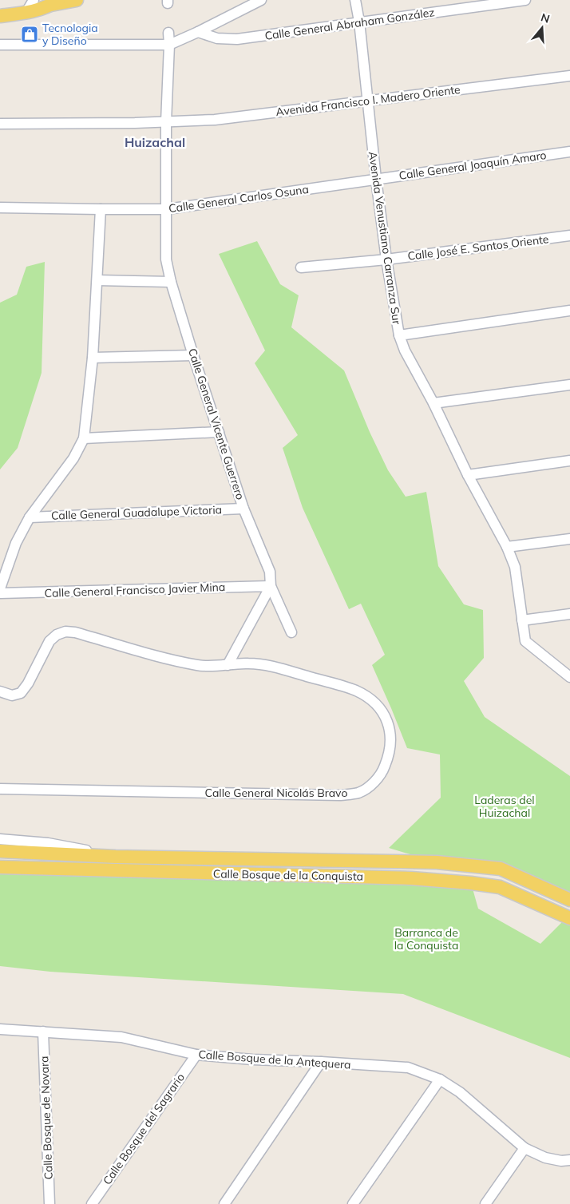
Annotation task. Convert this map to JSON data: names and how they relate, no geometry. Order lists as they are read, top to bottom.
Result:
{
  "streets": {
    "main road": ["Calle Bosque de la Conquista"],
    "street": [
      "Calle General Abraham González",
      "Avenida Francisco I. Madero Oriente",
      "Calle General Joaquín Amaro",
      "Calle General Carlos Osuna",
      "Avenida Venustiano Carranza Sur",
      "Calle José E. Santos Oriente",
      "Calle General Vicente Guerrero",
      "Calle General Guadalupe Victoria",
      "Calle General Francisco Javier Mina",
      "Calle General Nicolás Bravo",
      "Calle Bosque de la Antequera",
      "Calle Bosque de Novara",
      "Calle Bosque del Sagrario"
    ]
  },
  "crossings": [
    ["Calle General Abraham González", "Avenida Venustiano Carranza Sur"],
    ["Avenida Francisco I. Madero Oriente", "Avenida Venustiano Carranza Sur"],
    ["Avenida Francisco I. Madero Oriente", "Calle General Vicente Guerrero"],
    ["Calle General Joaquín Amaro", "Calle General Carlos Osuna"],
    ["Calle General Joaquín Amaro", "Avenida Venustiano Carranza Sur"],
    ["Calle General Carlos Osuna", "Avenida Venustiano Carranza Sur"],
    ["Calle General Carlos Osuna", "Calle General Vicente Guerrero"],
    ["Avenida Venustiano Carranza Sur", "Calle José E. Santos Oriente"],
    ["Calle General Vicente Guerrero", "Calle General Guadalupe Victoria"],
    ["Calle General Vicente Guerrero", "Calle General Francisco Javier Mina"],
    ["Calle Bosque de la Antequera", "Calle Bosque de Novara"],
    ["Calle Bosque de la Antequera", "Calle Bosque del Sagrario"]
  ],
  "districts": ["Huizachal"],
  "parks": ["Laderas del Huizachal", "Barranca de la Conquista"],
  "places": {
    "shop": ["Tecnologia y Diseño"]
  },
  "north": "top"
}
